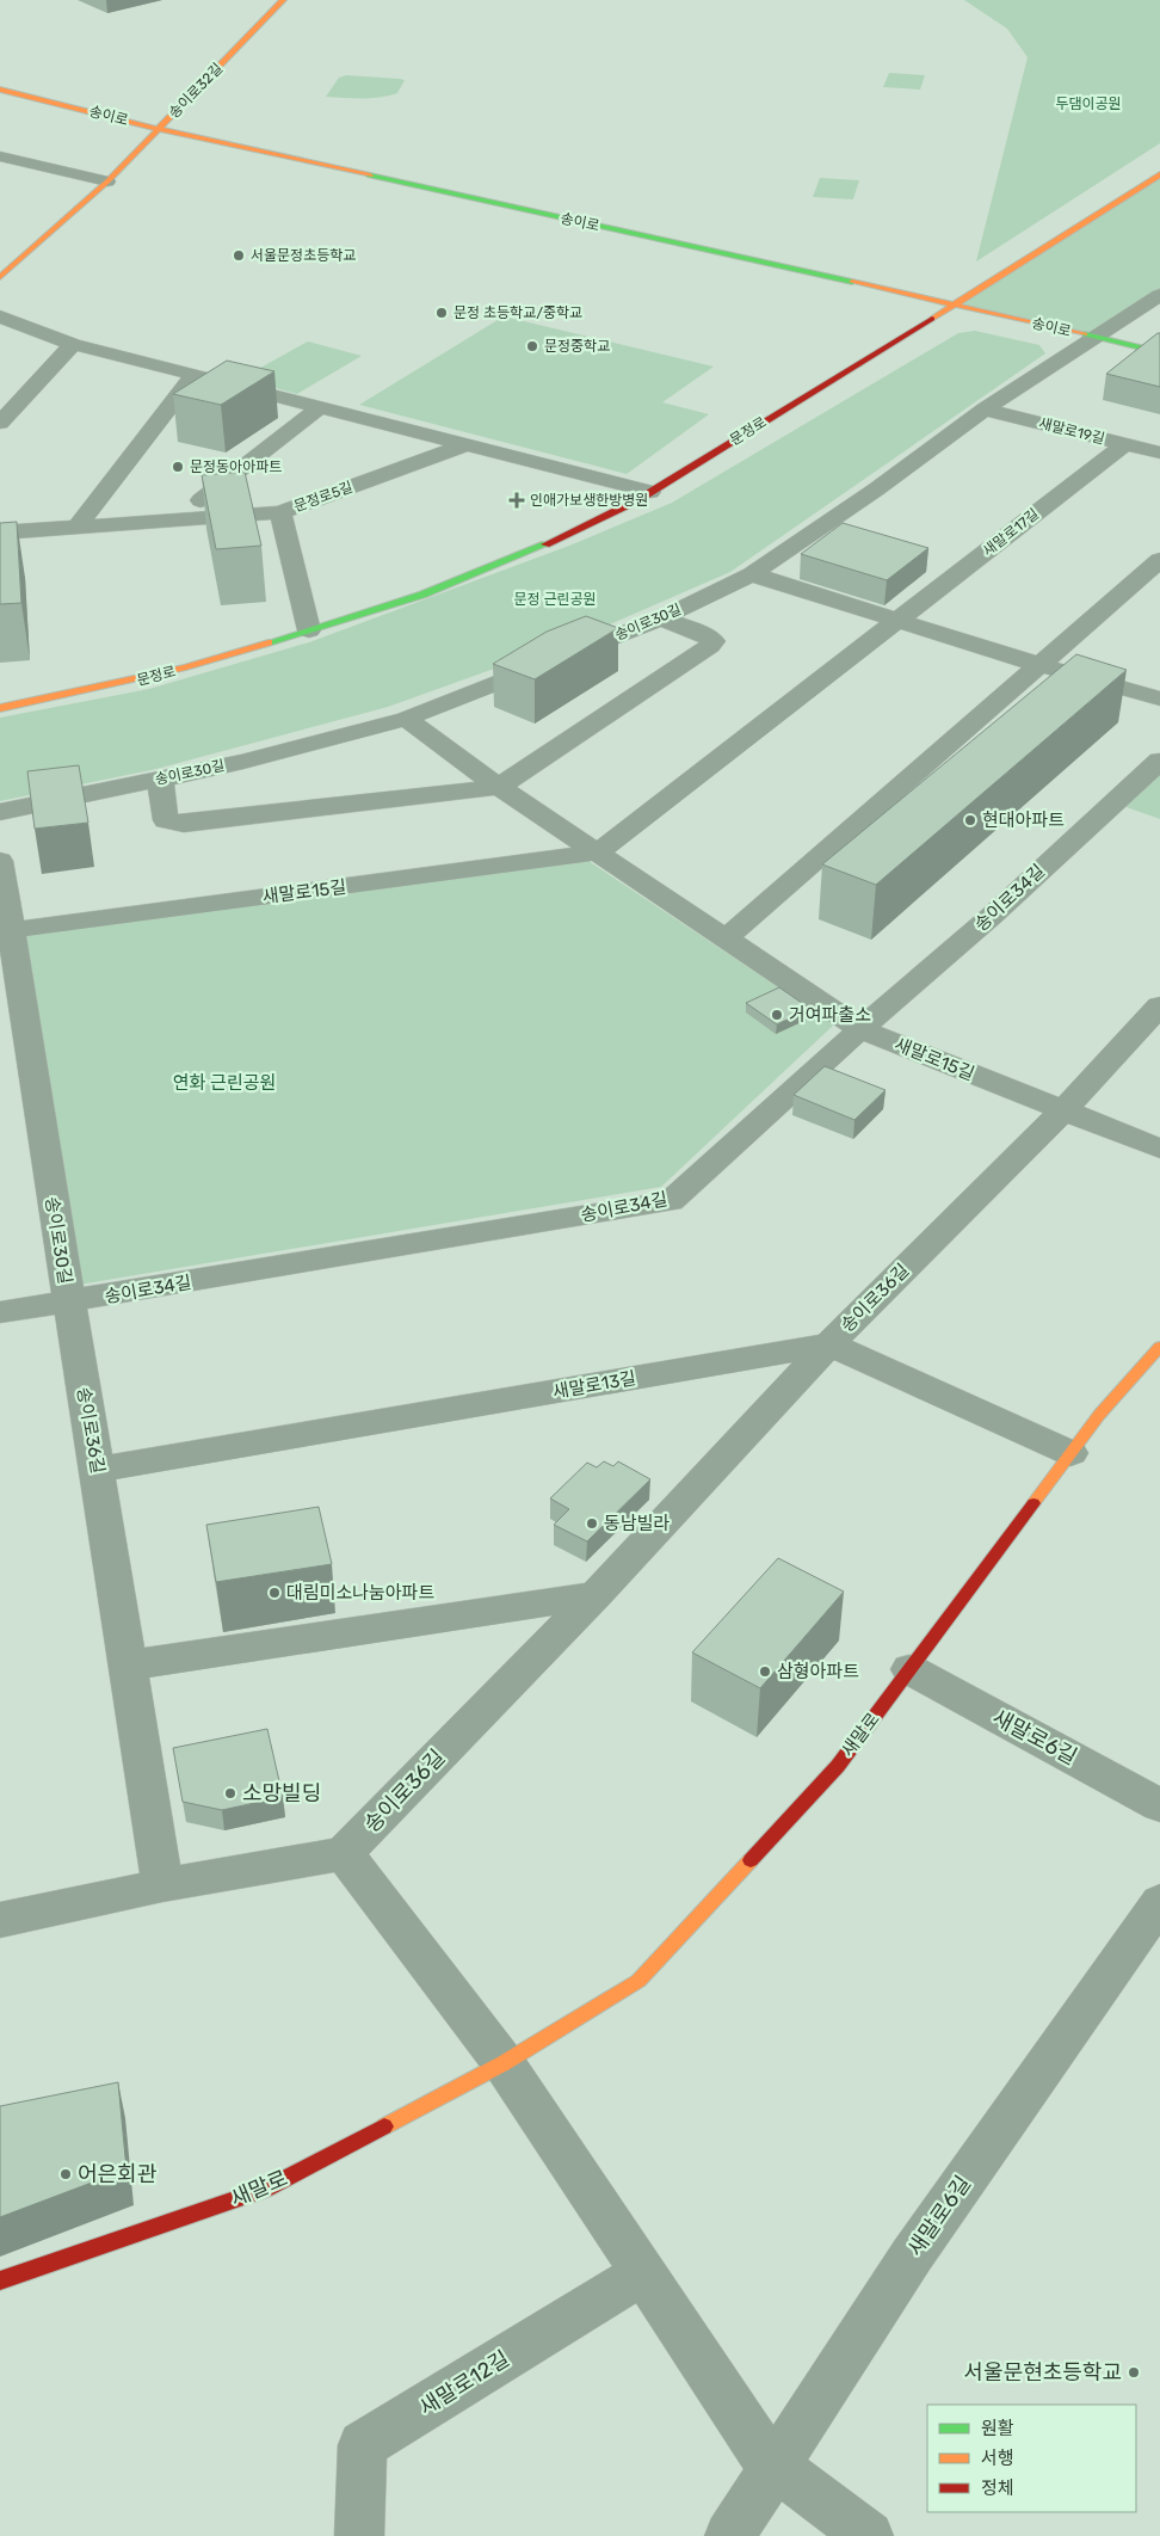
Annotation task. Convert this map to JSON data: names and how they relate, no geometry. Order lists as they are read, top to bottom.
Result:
{
  "streets": {
    "street": [
      "송이로32길",
      "송이로",
      "문정로",
      "새말로19길",
      "문정로5길",
      "새말로17길",
      "송이로30길",
      "새말로15길",
      "송이로34길",
      "송이로36길",
      "새말로13길",
      "새말로",
      "새말로6길",
      "새말로12길"
    ]
  },
  "crossings": [
    ["송이로32길", "송이로"],
    ["송이로", "문정로"],
    ["송이로", "송이로30길"],
    ["새말로19길", "새말로17길"],
    ["새말로19길", "송이로30길"],
    ["송이로30길", "새말로15길"],
    ["송이로30길", "송이로34길"],
    ["송이로30길", "송이로36길"],
    ["새말로15길", "송이로34길"],
    ["새말로15길", "송이로36길"],
    ["송이로34길", "송이로36길"],
    ["송이로36길", "새말로13길"],
    ["새말로", "새말로6길"]
  ],
  "parks": ["두댐이공원", "문정 근린공원", "연화 근린공원"],
  "places": {
    "other": [
      "서울문정초등학교",
      "문정 초등학교/중학교",
      "문정중학교",
      "문정동아아파트",
      "현대아파트",
      "거여파출소",
      "동남빌라",
      "대림미소나눔아파트",
      "삼형아파트",
      "소망빌딩",
      "어은회관",
      "서울문현초등학교"
    ],
    "health": ["인애가보생한방병원"]
  },
  "legend": ["원활", "서행", "정체"]
}
